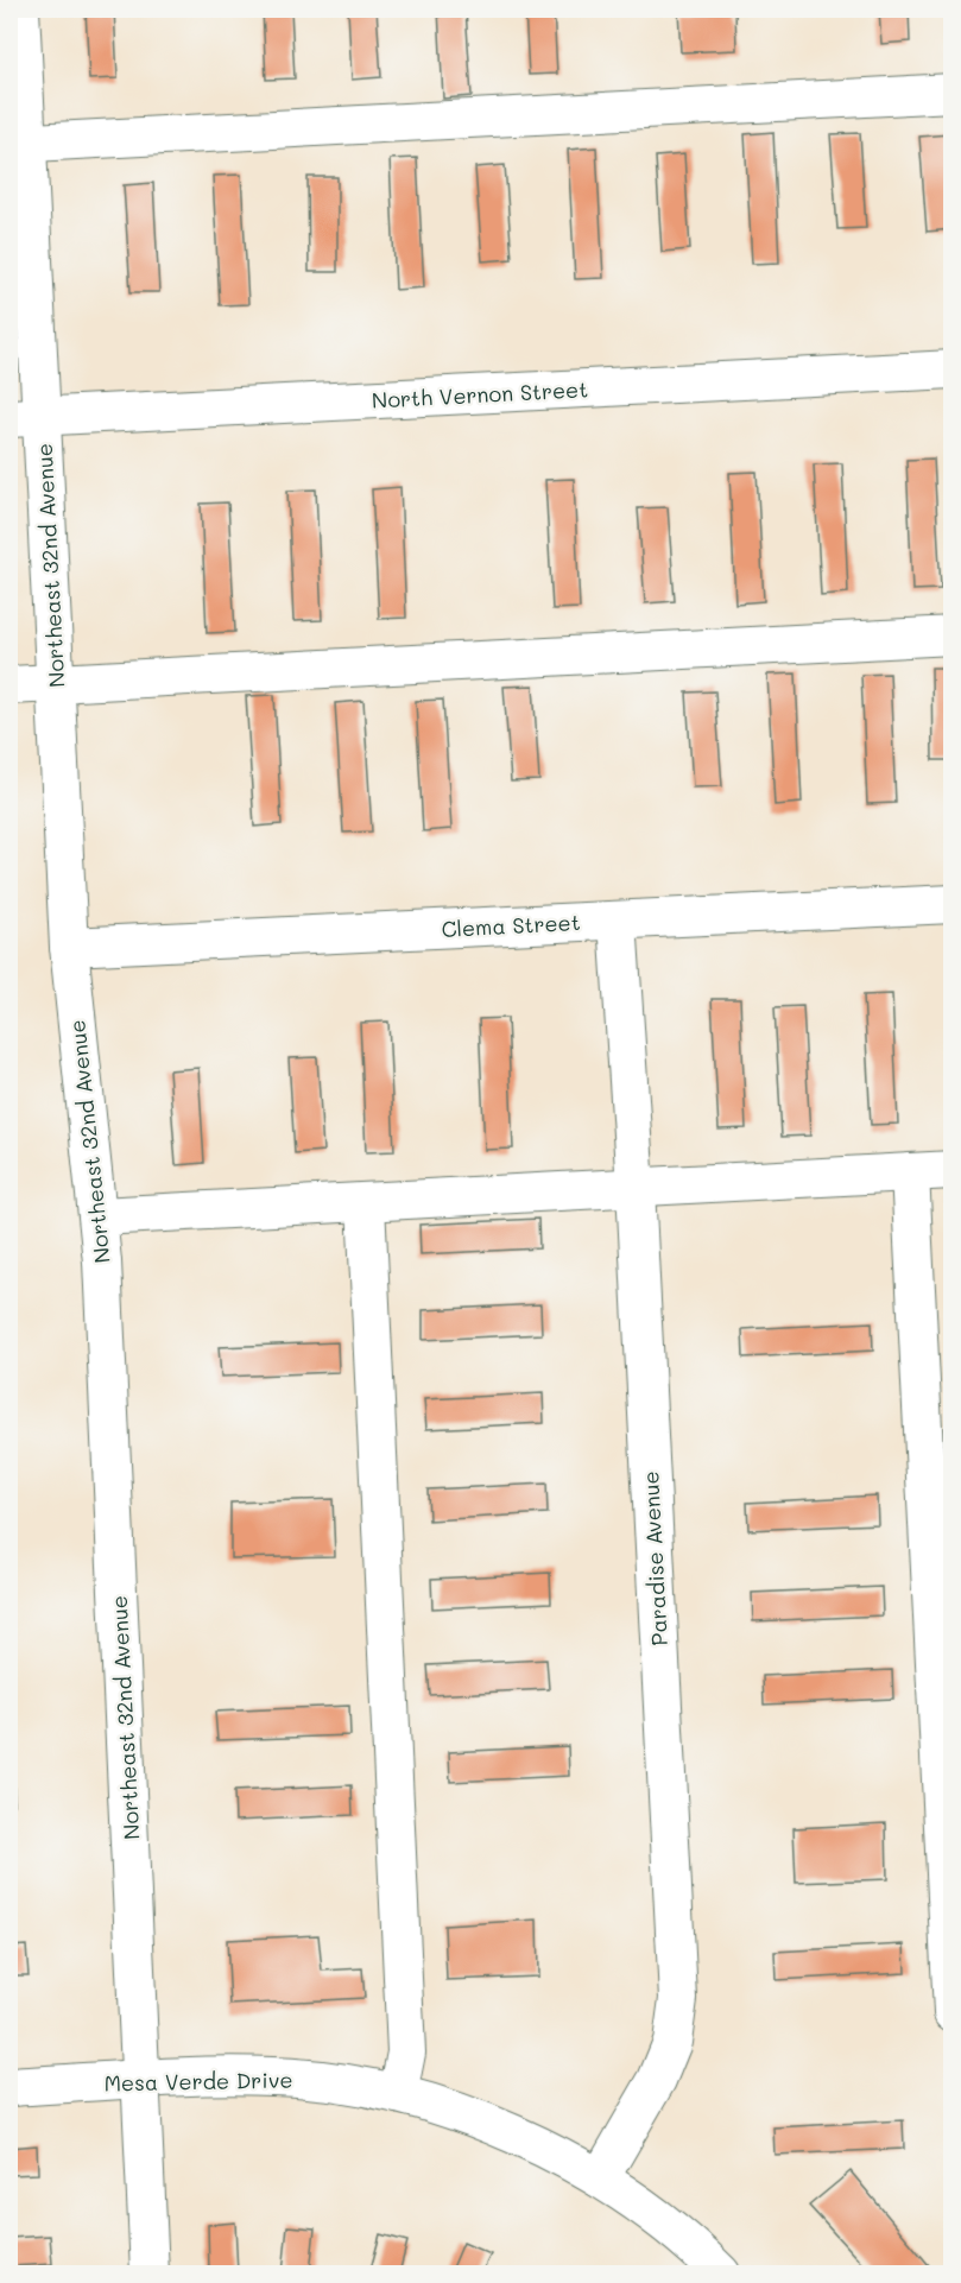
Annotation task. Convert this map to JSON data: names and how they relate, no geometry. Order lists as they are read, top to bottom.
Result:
{
  "streets": {
    "street": [
      "North Vernon Street",
      "Northeast 32nd Avenue",
      "Clema Street",
      "Paradise Avenue",
      "Mesa Verde Drive"
    ]
  },
  "crossings": [
    ["North Vernon Street", "Northeast 32nd Avenue"],
    ["Northeast 32nd Avenue", "Clema Street"],
    ["Northeast 32nd Avenue", "Mesa Verde Drive"],
    ["Clema Street", "Paradise Avenue"],
    ["Paradise Avenue", "Mesa Verde Drive"]
  ]
}
